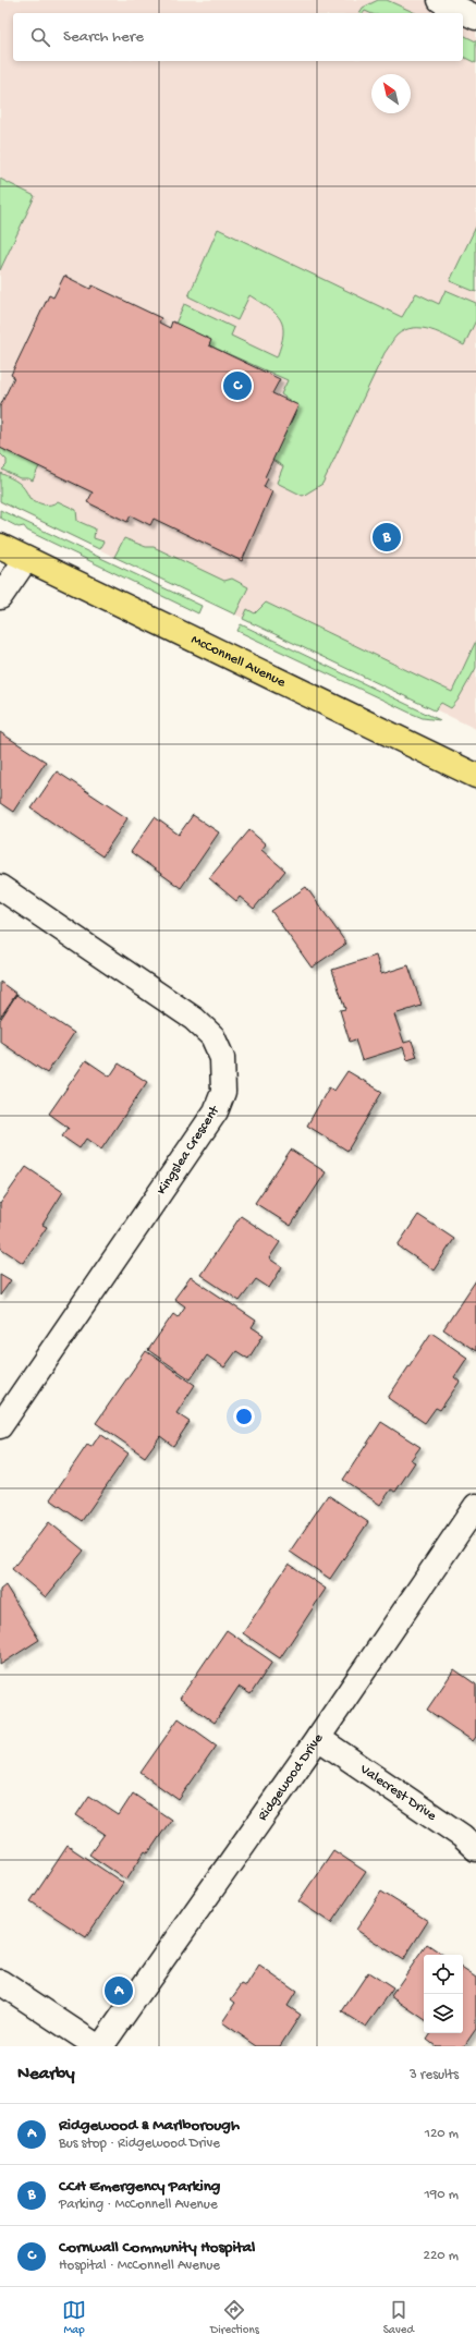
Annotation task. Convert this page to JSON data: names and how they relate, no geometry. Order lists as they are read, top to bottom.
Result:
{
  "streets": {
    "main road": ["McConnell Avenue"],
    "street": ["Kingslea Crescent", "Ridgewood Drive", "Valecrest Drive"]
  },
  "crossings": [
    ["Ridgewood Drive", "Valecrest Drive"]
  ],
  "north": "top left",
  "page": {
    "search": "Search here",
    "pins": ["C", "B", "A"],
    "heading": ["Nearby", "3 results"],
    "list": [
      {
        "mark": "A",
        "name": "Ridgewood & Marlborough",
        "note": "Bus stop · Ridgewood Drive",
        "value": "120 m"
      },
      {
        "mark": "B",
        "name": "CCH Emergency Parking",
        "note": "Parking · McConnell Avenue",
        "value": "190 m"
      },
      {
        "mark": "C",
        "name": "Cornwall Community Hospital",
        "note": "Hospital · McConnell Avenue",
        "value": "220 m"
      }
    ],
    "nav": ["Map", "Directions", "Saved"]
  }
}
